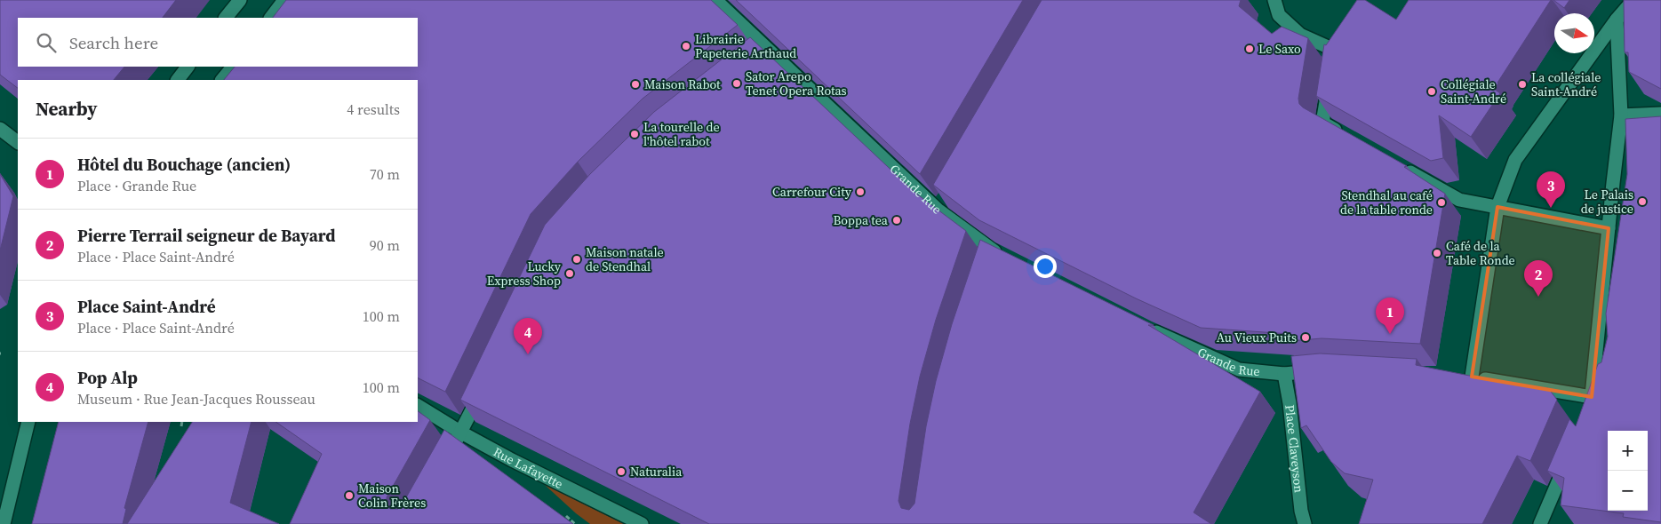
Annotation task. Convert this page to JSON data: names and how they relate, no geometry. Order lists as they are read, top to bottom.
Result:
{
  "streets": {
    "street": ["Grande Rue", "Place Claveyson", "Rue Lafayette"]
  },
  "crossings": [
    ["Grande Rue", "Place Claveyson"]
  ],
  "places": [
    "Librairie Papeterie Arthaud",
    "Le Saxo",
    "Sator Arepo Tenet Opera Rotas",
    "Maison Rabot",
    "La collégiale Saint-André",
    "Collégiale Saint-André",
    "La tourelle de l'hôtel rabot",
    "Carrefour City",
    "Le Palais de justice",
    "Stendhal au café de la table ronde",
    "Boppa tea",
    "Café de la Table Ronde",
    "Maison natale de Stendhal",
    "Lucky Express Shop",
    "Au Vieux Puits",
    "Naturalia",
    "Maison Colin Frères"
  ],
  "north": "right",
  "page": {
    "search": "Search here",
    "heading": ["Nearby", "4 results"],
    "list": [
      {
        "mark": "1",
        "name": "Hôtel du Bouchage (ancien)",
        "note": "Place · Grande Rue",
        "value": "70 m"
      },
      {
        "mark": "2",
        "name": "Pierre Terrail seigneur de Bayard",
        "note": "Place · Place Saint-André",
        "value": "90 m"
      },
      {
        "mark": "3",
        "name": "Place Saint-André",
        "note": "Place · Place Saint-André",
        "value": "100 m"
      },
      {
        "mark": "4",
        "name": "Pop Alp",
        "note": "Museum · Rue Jean-Jacques Rousseau",
        "value": "100 m"
      }
    ],
    "pins": [
      "3",
      "2",
      "1",
      "4"
    ],
    "map_buttons": ["+", "−"]
  }
}
